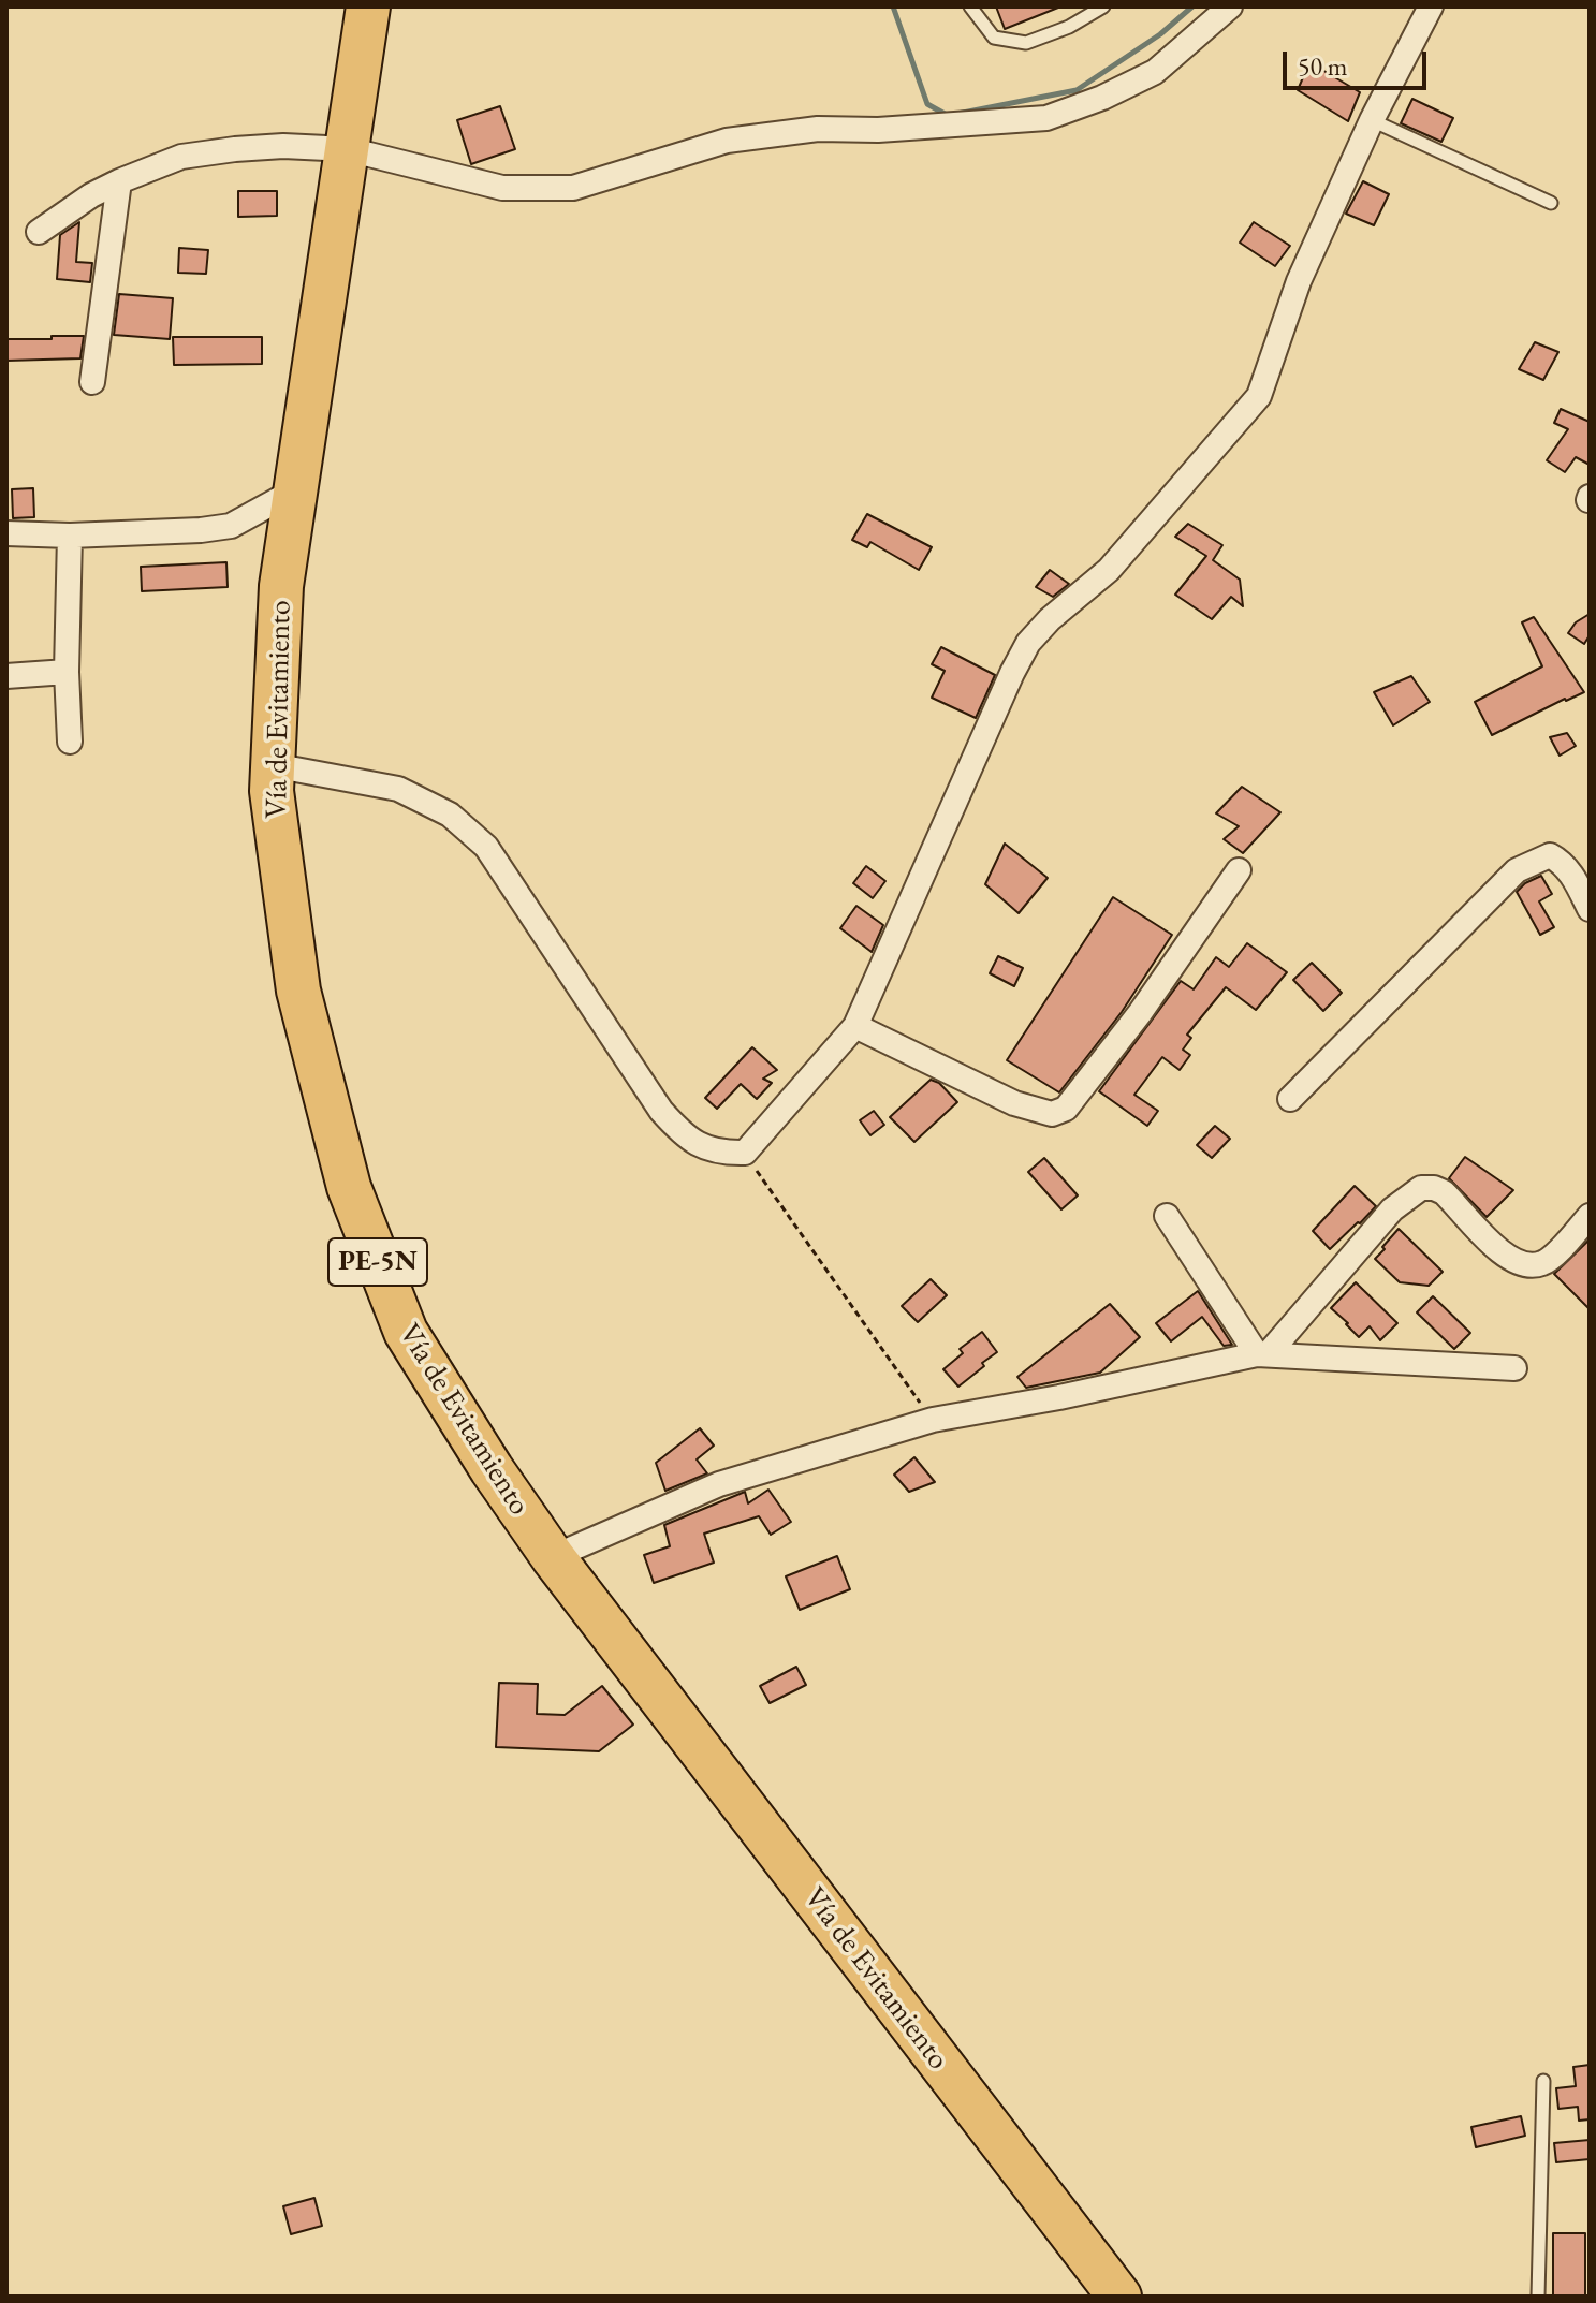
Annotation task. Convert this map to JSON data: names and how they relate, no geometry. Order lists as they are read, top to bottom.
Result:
{
  "streets": {
    "highway": ["Vía de Evitamiento", "PE-5N"]
  },
  "scale_bar": "50 m"
}
